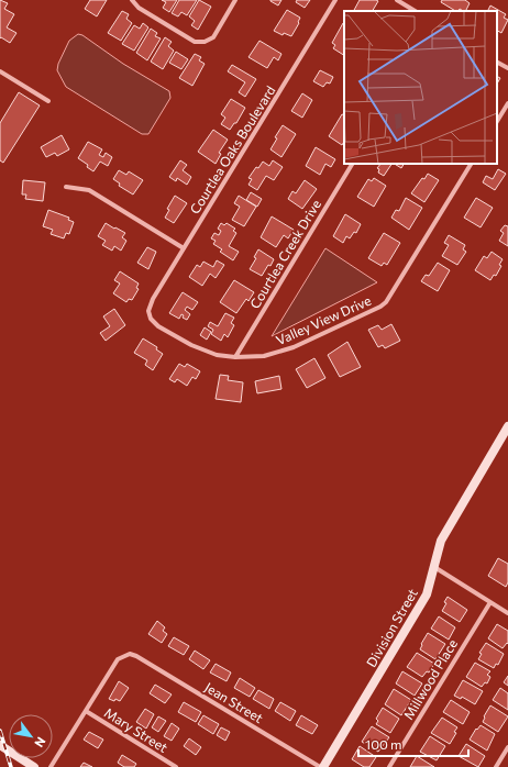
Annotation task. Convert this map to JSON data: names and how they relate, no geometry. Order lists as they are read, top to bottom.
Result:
{
  "streets": {
    "street": [
      "Courtlea Oaks Boulevard",
      "Courtlea Creek Drive",
      "Valley View Drive",
      "Division Street",
      "Millwood Place",
      "Jean Street",
      "Mary Street"
    ]
  },
  "crossings": [
    ["Courtlea Oaks Boulevard", "Valley View Drive"],
    ["Courtlea Creek Drive", "Valley View Drive"],
    ["Jean Street", "Mary Street"]
  ],
  "scale_bar": "100 m",
  "north": "bottom right"
}
